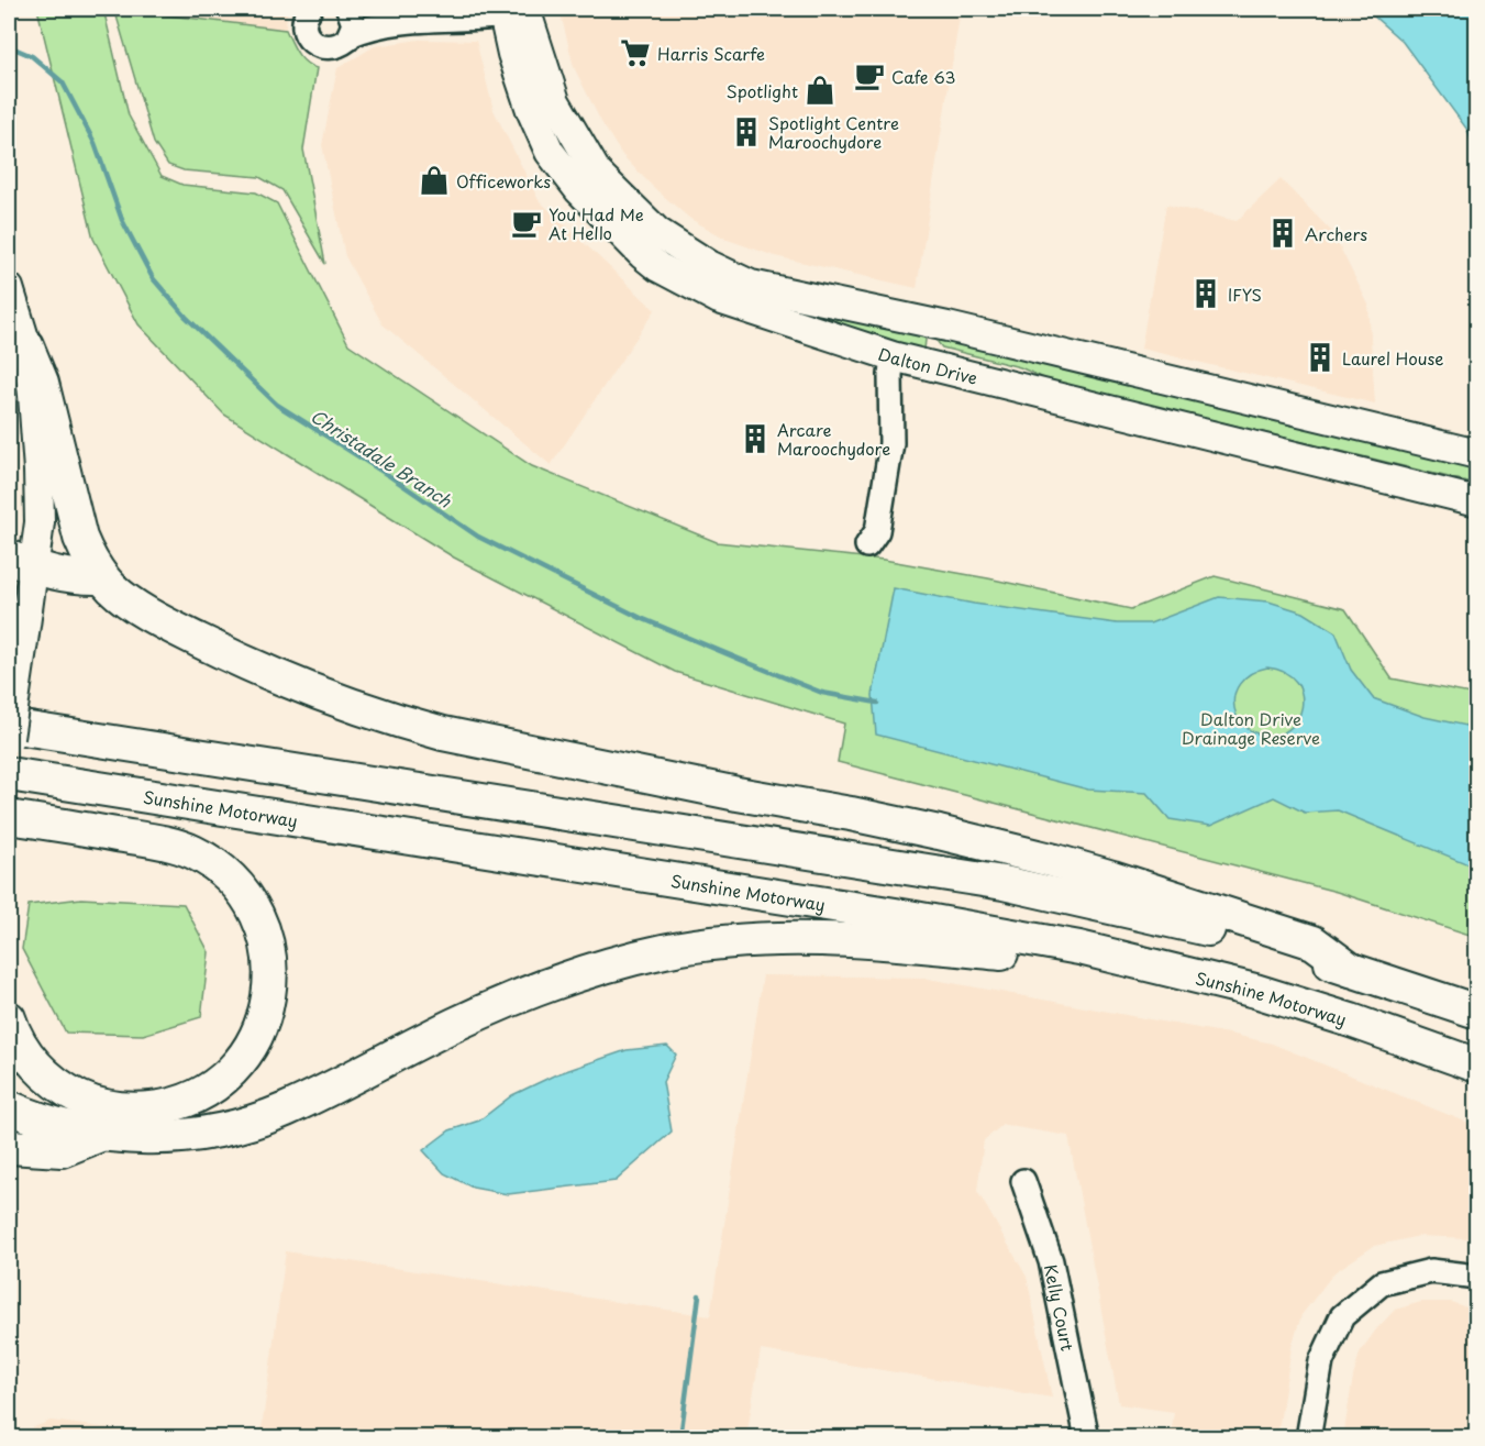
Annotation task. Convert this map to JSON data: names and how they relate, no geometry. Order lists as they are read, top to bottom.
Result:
{
  "streets": {
    "highway": ["Sunshine Motorway"],
    "main road": ["Dalton Drive"],
    "street": ["Kelly Court"]
  },
  "water": ["Christadale Branch"],
  "parks": ["Dalton Drive Drainage Reserve"],
  "places": {
    "supermarket": ["Harris Scarfe"],
    "cafe": ["Cafe 63", "You Had Me At Hello"],
    "shop": ["Spotlight", "Officeworks"],
    "building": [
      "Spotlight Centre Maroochydore",
      "Archers",
      "IFYS",
      "Laurel House",
      "Arcare Maroochydore"
    ]
  }
}
